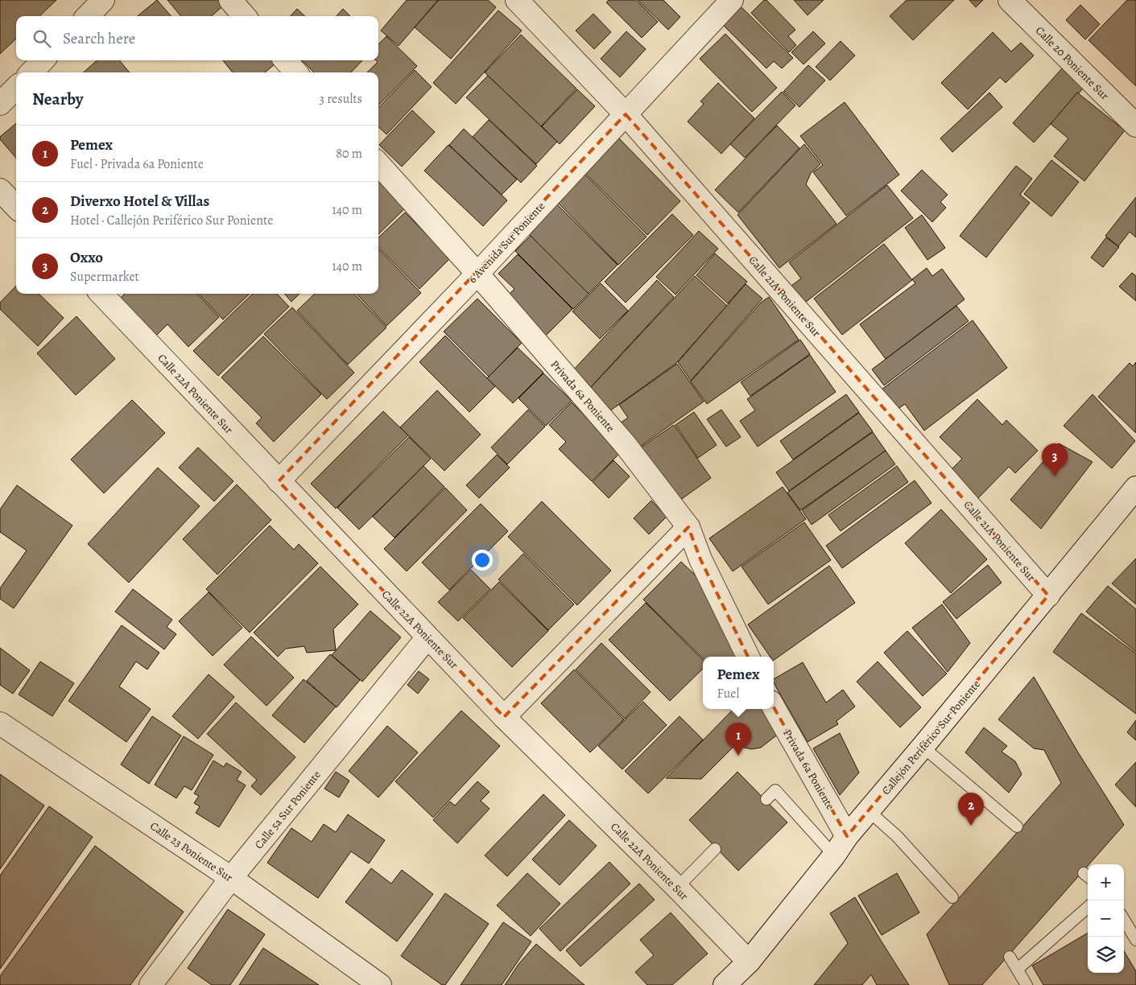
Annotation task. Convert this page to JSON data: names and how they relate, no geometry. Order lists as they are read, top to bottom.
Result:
{
  "streets": {
    "street": [
      "Calle 20 Poniente Sur",
      "6 Avenida Sur Poniente",
      "Calle 21A Poniente Sur",
      "Calle 22A Poniente Sur",
      "Privada 6a Poniente",
      "Callejón Periférico Sur Poniente",
      "Calle 5a Sur Poniente",
      "Calle 23 Poniente Sur"
    ]
  },
  "crossings": [
    ["6 Avenida Sur Poniente", "Calle 21A Poniente Sur"],
    ["6 Avenida Sur Poniente", "Calle 22A Poniente Sur"],
    ["6 Avenida Sur Poniente", "Privada 6a Poniente"],
    ["Calle 21A Poniente Sur", "Callejón Periférico Sur Poniente"],
    ["Calle 22A Poniente Sur", "Callejón Periférico Sur Poniente"],
    ["Calle 22A Poniente Sur", "Calle 5a Sur Poniente"],
    ["Privada 6a Poniente", "Callejón Periférico Sur Poniente"],
    ["Calle 5a Sur Poniente", "Calle 23 Poniente Sur"]
  ],
  "page": {
    "search": "Search here",
    "heading": ["Nearby", "3 results"],
    "list": [
      {
        "mark": "1",
        "name": "Pemex",
        "note": "Fuel · Privada 6a Poniente",
        "value": "80 m"
      },
      {
        "mark": "2",
        "name": "Diverxo Hotel & Villas",
        "note": "Hotel · Callejón Periférico Sur Poniente",
        "value": "140 m"
      },
      {
        "mark": "3",
        "name": "Oxxo",
        "note": "Supermarket",
        "value": "140 m"
      }
    ],
    "pins": ["3", "1", "2"],
    "popup": ["Pemex", "Fuel"],
    "map_buttons": ["+", "−"]
  }
}
